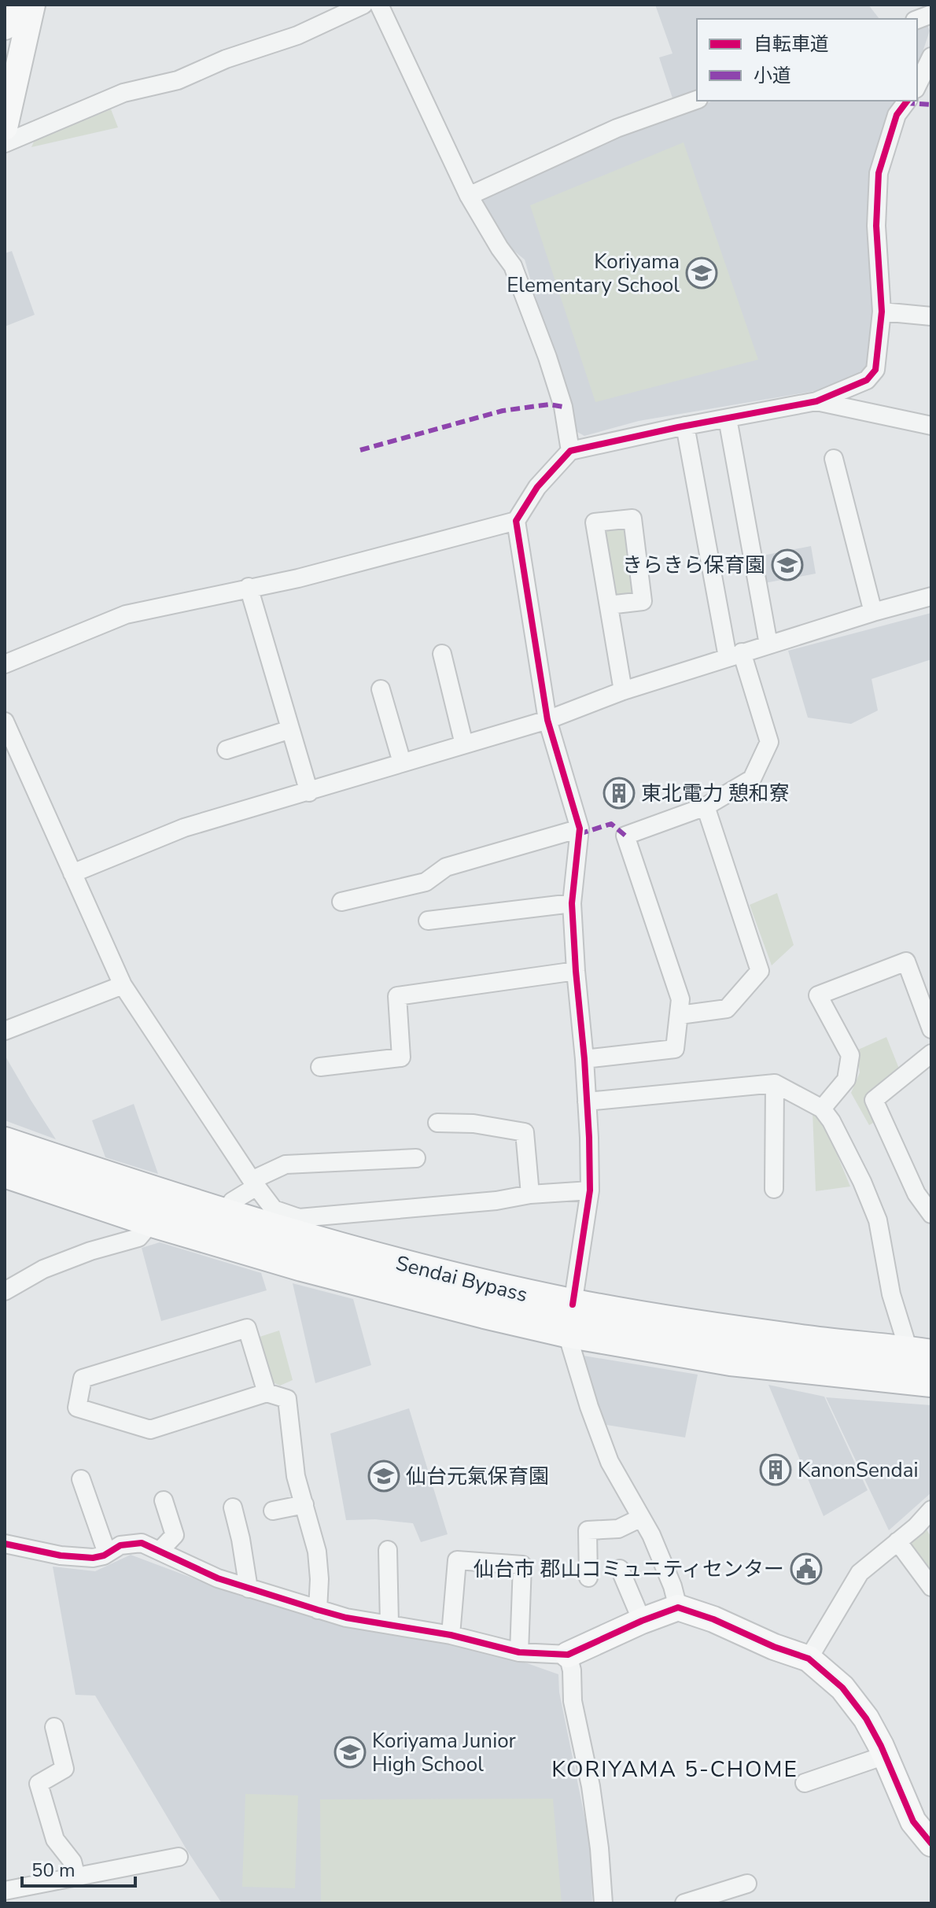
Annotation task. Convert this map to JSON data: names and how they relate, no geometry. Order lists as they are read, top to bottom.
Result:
{
  "streets": {
    "highway": ["Sendai Bypass"]
  },
  "districts": ["KORIYAMA 5-CHOME"],
  "places": {
    "school or university": [
      "Koriyama Elementary School",
      "きらきら保育園",
      "仙台元氣保育園",
      "Koriyama Junior High School"
    ],
    "building": ["東北電力 憩和寮", "KanonSendai"],
    "public building": ["仙台市 郡山コミュニティセンター"]
  },
  "legend": ["自転車道", "小道"],
  "scale_bar": "50 m"
}
